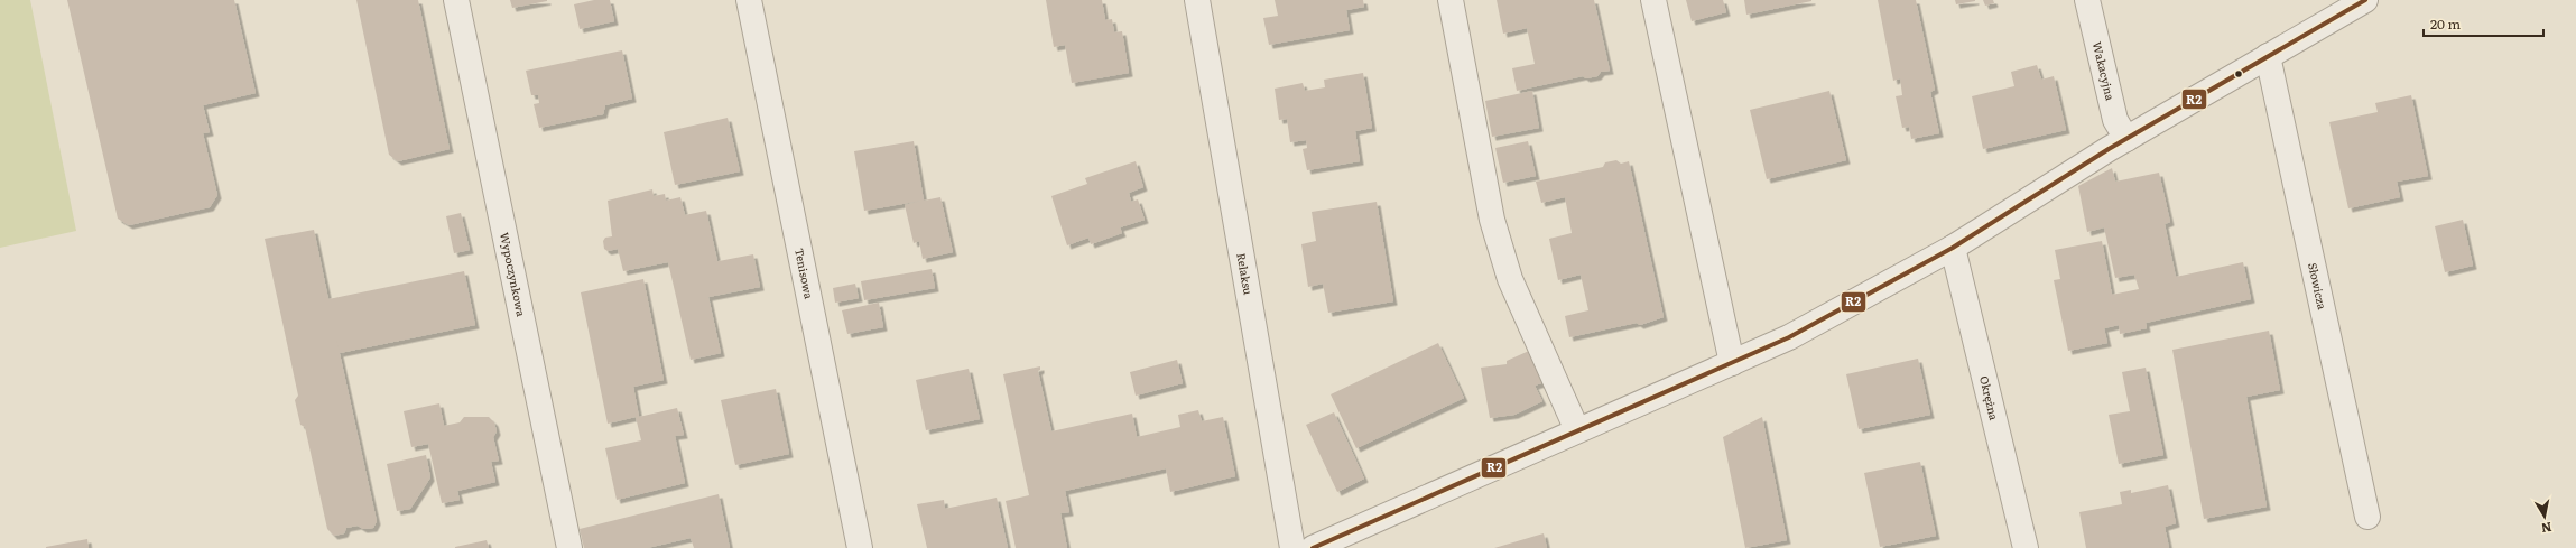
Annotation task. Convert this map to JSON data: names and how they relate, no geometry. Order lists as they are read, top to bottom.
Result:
{
  "streets": {
    "street": [
      "Wakacyjna",
      "Tenisowa",
      "Relaksu",
      "Wypoczynkowa",
      "Słowicza",
      "Okrężna"
    ]
  },
  "lines": ["transit line R2"],
  "scale_bar": "20 m",
  "north": "bottom"
}
